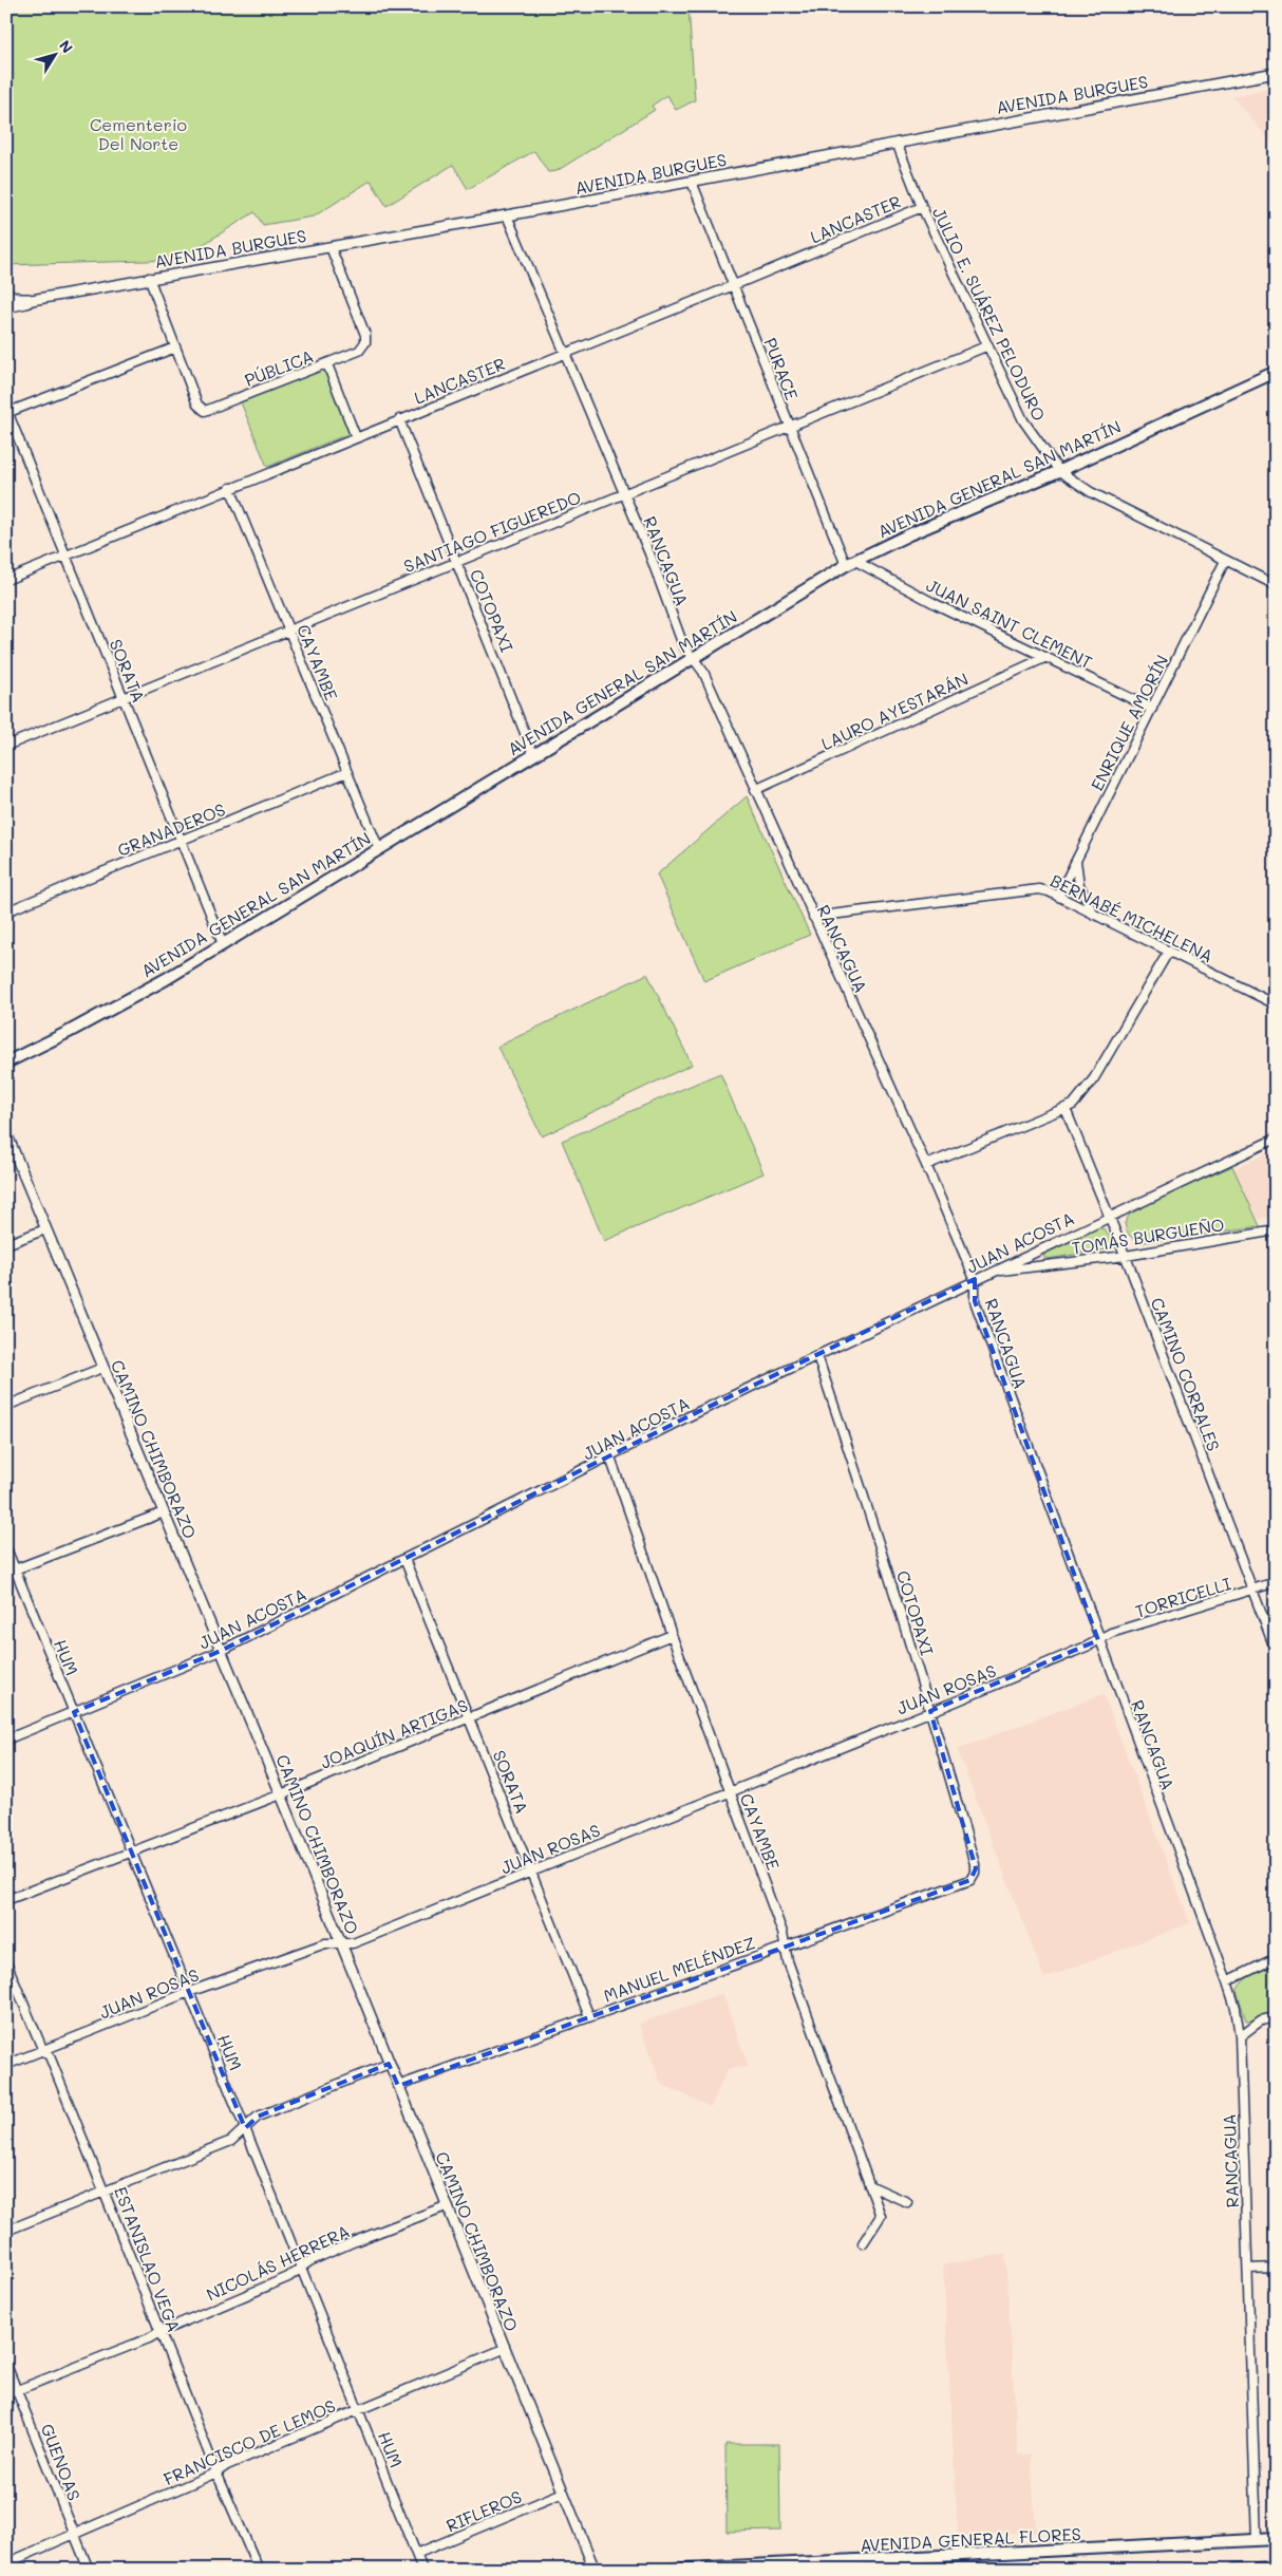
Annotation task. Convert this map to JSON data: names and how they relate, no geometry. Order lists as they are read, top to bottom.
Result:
{
  "streets": {
    "main road": ["AVENIDA GENERAL SAN MARTÍN", "AVENIDA GENERAL FLORES"],
    "street": [
      "AVENIDA BURGUES",
      "LANCASTER",
      "JULIO E. SUÁREZ PELODURO",
      "PÚBLICA",
      "PURACE",
      "SANTIAGO FIGUEREDO",
      "RANCAGUA",
      "COTOPAXI",
      "JUAN SAINT CLEMENT",
      "CAYAMBE",
      "SORATA",
      "LAURO AYESTARÁN",
      "ENRIQUE AMORÍN",
      "GRANADEROS",
      "BERNABÉ MICHELENA",
      "TOMÁS BURGUEÑO",
      "JUAN ACOSTA",
      "CAMINO CORRALES",
      "CAMINO CHIMBORAZO",
      "TORRICELLI",
      "HUM",
      "JUAN ROSAS",
      "JOAQUÍN ARTIGAS",
      "MANUEL MELÉNDEZ",
      "ESTANISLAO VEGA",
      "NICOLÁS HERRERA",
      "FRANCISCO DE LEMOS",
      "GUENOAS",
      "RIFLEROS"
    ]
  },
  "crossings": [
    ["AVENIDA BURGUES", "JULIO E. SUÁREZ PELODURO"],
    ["AVENIDA BURGUES", "PÚBLICA"],
    ["AVENIDA BURGUES", "PURACE"],
    ["AVENIDA BURGUES", "RANCAGUA"],
    ["LANCASTER", "JULIO E. SUÁREZ PELODURO"],
    ["LANCASTER", "PURACE"],
    ["LANCASTER", "RANCAGUA"],
    ["LANCASTER", "COTOPAXI"],
    ["LANCASTER", "CAYAMBE"],
    ["LANCASTER", "SORATA"],
    ["JULIO E. SUÁREZ PELODURO", "AVENIDA GENERAL SAN MARTÍN"],
    ["JULIO E. SUÁREZ PELODURO", "SANTIAGO FIGUEREDO"],
    ["JULIO E. SUÁREZ PELODURO", "ENRIQUE AMORÍN"],
    ["PURACE", "AVENIDA GENERAL SAN MARTÍN"],
    ["PURACE", "SANTIAGO FIGUEREDO"],
    ["PURACE", "JUAN SAINT CLEMENT"],
    ["AVENIDA GENERAL SAN MARTÍN", "RANCAGUA"],
    ["AVENIDA GENERAL SAN MARTÍN", "COTOPAXI"],
    ["AVENIDA GENERAL SAN MARTÍN", "JUAN SAINT CLEMENT"],
    ["AVENIDA GENERAL SAN MARTÍN", "CAYAMBE"],
    ["AVENIDA GENERAL SAN MARTÍN", "SORATA"],
    ["SANTIAGO FIGUEREDO", "RANCAGUA"],
    ["SANTIAGO FIGUEREDO", "COTOPAXI"],
    ["SANTIAGO FIGUEREDO", "CAYAMBE"],
    ["SANTIAGO FIGUEREDO", "SORATA"],
    ["RANCAGUA", "LAURO AYESTARÁN"],
    ["RANCAGUA", "BERNABÉ MICHELENA"],
    ["RANCAGUA", "JUAN ACOSTA"],
    ["RANCAGUA", "TORRICELLI"],
    ["RANCAGUA", "JUAN ROSAS"],
    ["RANCAGUA", "AVENIDA GENERAL FLORES"],
    ["COTOPAXI", "JUAN ACOSTA"],
    ["COTOPAXI", "JUAN ROSAS"],
    ["COTOPAXI", "MANUEL MELÉNDEZ"],
    ["JUAN SAINT CLEMENT", "LAURO AYESTARÁN"],
    ["JUAN SAINT CLEMENT", "ENRIQUE AMORÍN"],
    ["CAYAMBE", "GRANADEROS"],
    ["CAYAMBE", "JUAN ACOSTA"],
    ["CAYAMBE", "JUAN ROSAS"],
    ["CAYAMBE", "JOAQUÍN ARTIGAS"],
    ["CAYAMBE", "MANUEL MELÉNDEZ"],
    ["SORATA", "GRANADEROS"],
    ["SORATA", "JUAN ACOSTA"],
    ["SORATA", "JUAN ROSAS"],
    ["SORATA", "JOAQUÍN ARTIGAS"],
    ["SORATA", "MANUEL MELÉNDEZ"],
    ["ENRIQUE AMORÍN", "BERNABÉ MICHELENA"],
    ["TOMÁS BURGUEÑO", "JUAN ACOSTA"],
    ["TOMÁS BURGUEÑO", "CAMINO CORRALES"],
    ["JUAN ACOSTA", "CAMINO CORRALES"],
    ["JUAN ACOSTA", "CAMINO CHIMBORAZO"],
    ["JUAN ACOSTA", "HUM"],
    ["CAMINO CORRALES", "TORRICELLI"],
    ["CAMINO CHIMBORAZO", "JUAN ROSAS"],
    ["CAMINO CHIMBORAZO", "JOAQUÍN ARTIGAS"],
    ["CAMINO CHIMBORAZO", "MANUEL MELÉNDEZ"],
    ["CAMINO CHIMBORAZO", "NICOLÁS HERRERA"],
    ["CAMINO CHIMBORAZO", "FRANCISCO DE LEMOS"],
    ["CAMINO CHIMBORAZO", "RIFLEROS"],
    ["TORRICELLI", "JUAN ROSAS"],
    ["HUM", "JUAN ROSAS"],
    ["HUM", "JOAQUÍN ARTIGAS"],
    ["HUM", "NICOLÁS HERRERA"],
    ["HUM", "FRANCISCO DE LEMOS"],
    ["HUM", "RIFLEROS"],
    ["JUAN ROSAS", "ESTANISLAO VEGA"],
    ["ESTANISLAO VEGA", "NICOLÁS HERRERA"],
    ["ESTANISLAO VEGA", "FRANCISCO DE LEMOS"],
    ["NICOLÁS HERRERA", "GUENOAS"],
    ["FRANCISCO DE LEMOS", "GUENOAS"]
  ],
  "parks": ["Cementerio Del Norte"],
  "north": "top right"
}
